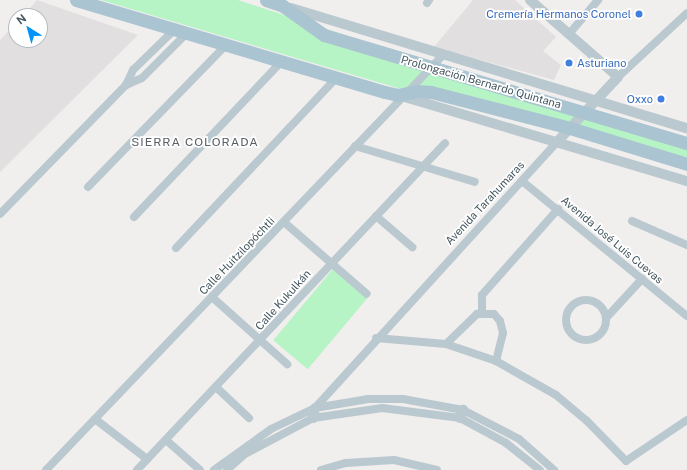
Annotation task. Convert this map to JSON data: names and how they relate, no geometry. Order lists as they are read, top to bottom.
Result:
{
  "streets": {
    "main road": ["Prolongación Bernardo Quintana"],
    "street": [
      "Avenida Tarahumaras",
      "Avenida José Luis Cuevas",
      "Calle Huitzilopóchtli",
      "Calle Kukulkán"
    ]
  },
  "crossings": [
    ["Prolongación Bernardo Quintana", "Avenida Tarahumaras"],
    ["Prolongación Bernardo Quintana", "Calle Huitzilopóchtli"],
    ["Avenida Tarahumaras", "Avenida José Luis Cuevas"]
  ],
  "districts": ["SIERRA COLORADA"],
  "places": ["Cremería Hermanos Coronel", "Asturiano", "Oxxo"],
  "north": "top left"
}
